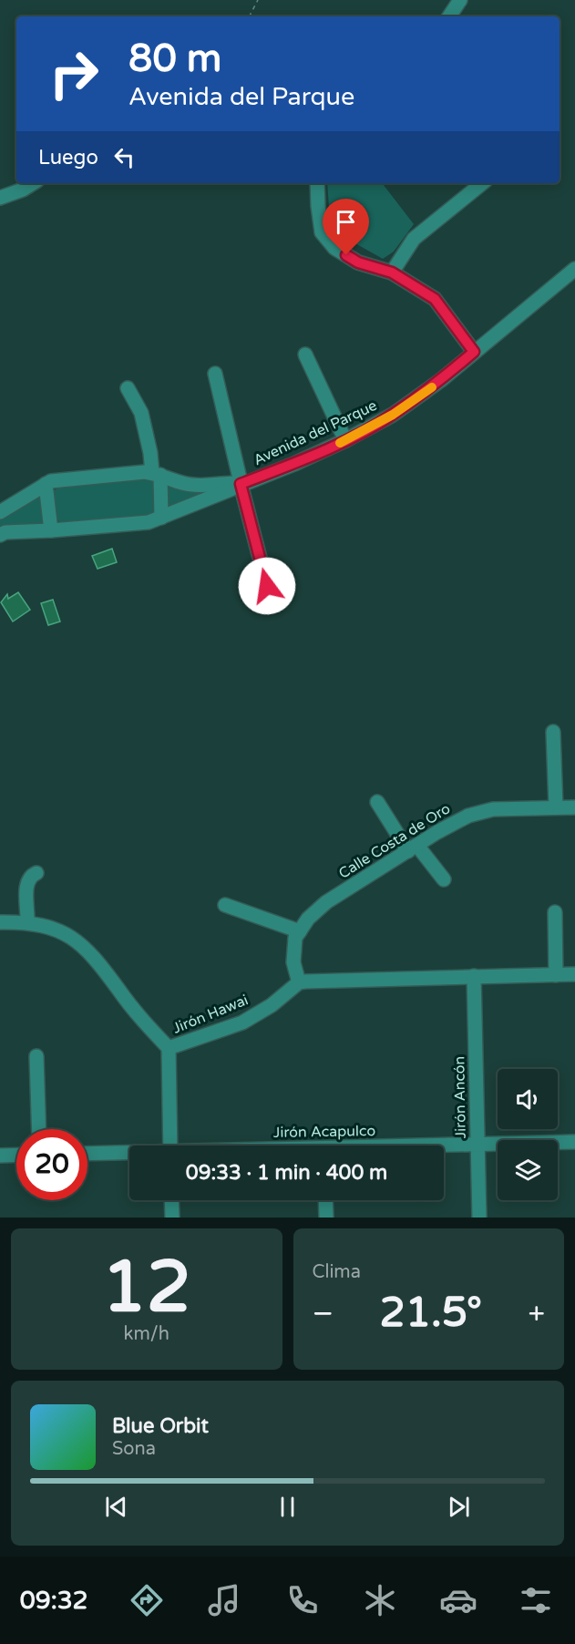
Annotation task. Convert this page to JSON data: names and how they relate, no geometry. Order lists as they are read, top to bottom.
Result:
{
  "streets": {
    "street": [
      "Avenida del Parque",
      "Calle Costa de Oro",
      "Jirón Hawai",
      "Jirón Ancón",
      "Jirón Acapulco"
    ]
  },
  "crossings": [
    ["Calle Costa de Oro", "Jirón Hawai"],
    ["Jirón Ancón", "Jirón Acapulco"]
  ],
  "page": {
    "turn": ["80 m", "Avenida del Parque"],
    "then": "Luego",
    "limit": "20",
    "trip": "09:33 · 1 min · 400 m",
    "tile": [
      ["12", "km/h"],
      "Clima"
    ],
    "heat": ["−", "21.5°", "+"],
    "song": ["Blue Orbit", "Sona"],
    "tabs": "09:32"
  }
}
